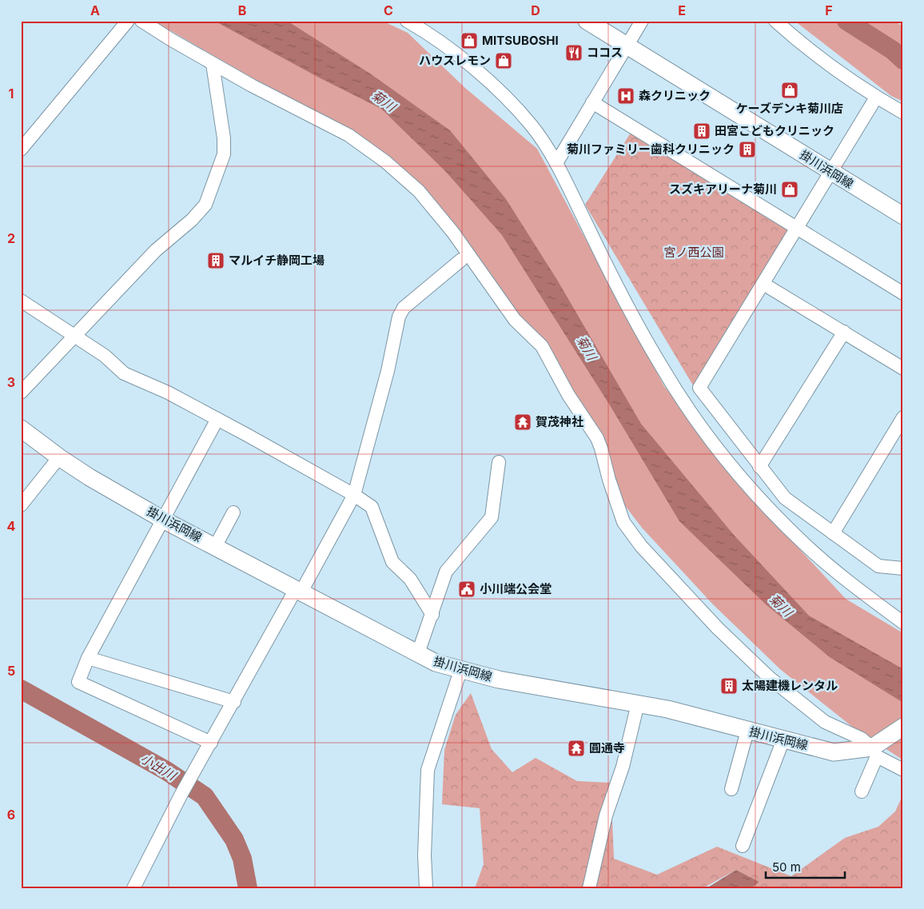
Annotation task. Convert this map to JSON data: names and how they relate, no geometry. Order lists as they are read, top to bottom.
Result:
{
  "streets": {
    "main road": ["掛川浜岡線"]
  },
  "water": ["菊川", "小出川"],
  "parks": ["宮ノ西公園"],
  "places": {
    "shop": [
      "MITSUBOSHI",
      "ハウスレモン",
      "ケーズデンキ菊川店",
      "スズキアリーナ菊川"
    ],
    "restaurant": ["ココス"],
    "hospital": ["森クリニック"],
    "building": [
      "田宮こどもクリニック",
      "菊川ファミリー歯科クリニック",
      "マルイチ静岡工場",
      "太陽建機レンタル"
    ],
    "temple": ["賀茂神社", "圓通寺"],
    "public building": ["小川端公会堂"]
  },
  "scale_bar": "50 m",
  "grid": {
    "columns": [
      "A",
      "B",
      "C",
      "D",
      "E",
      "F"
    ],
    "rows": [
      "1",
      "2",
      "3",
      "4",
      "5",
      "6"
    ]
  }
}
